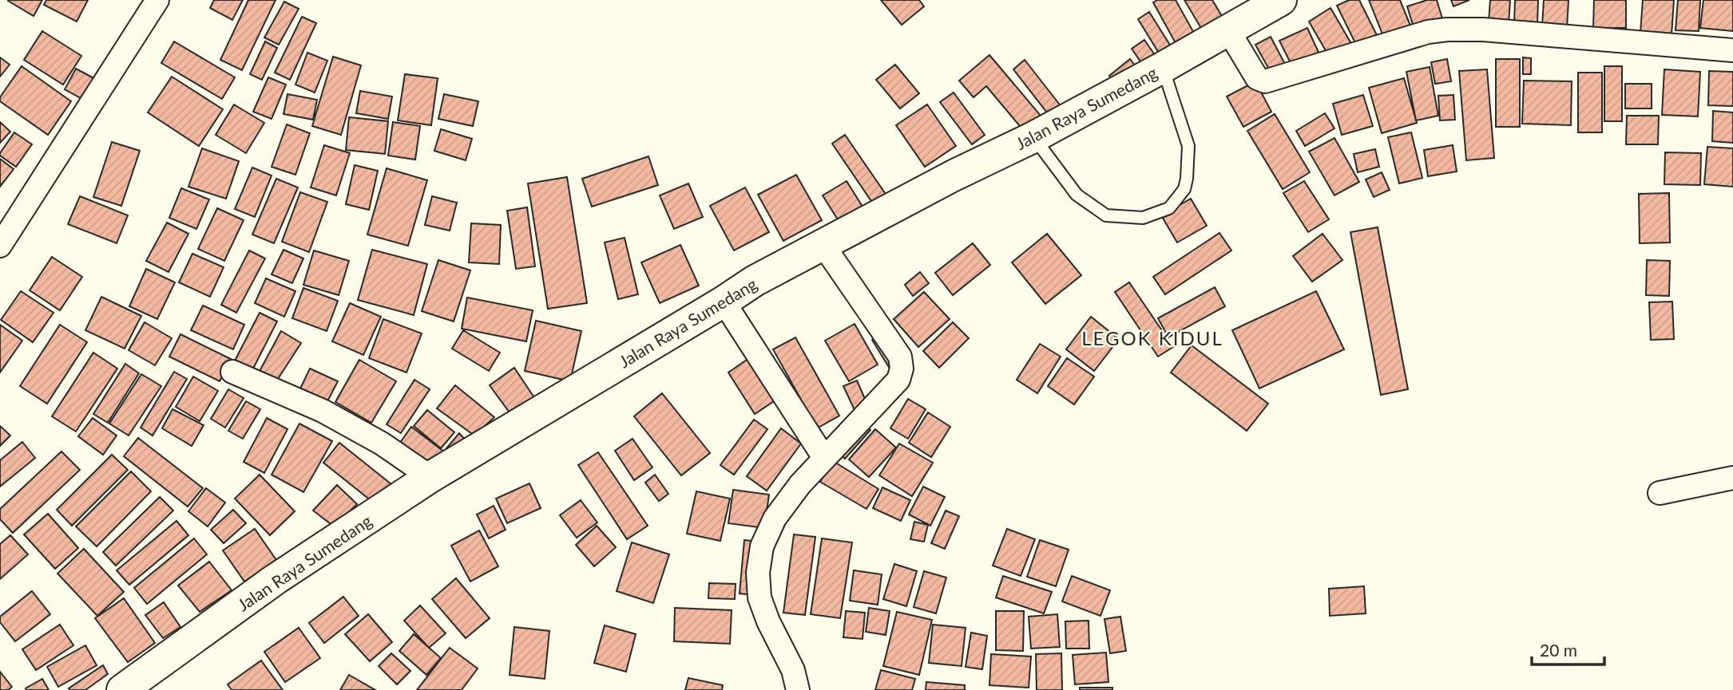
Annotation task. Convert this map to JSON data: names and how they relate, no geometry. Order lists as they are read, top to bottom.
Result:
{
  "streets": {
    "highway": ["Jalan Raya Sumedang"]
  },
  "districts": ["LEGOK KIDUL"],
  "scale_bar": "20 m"
}
